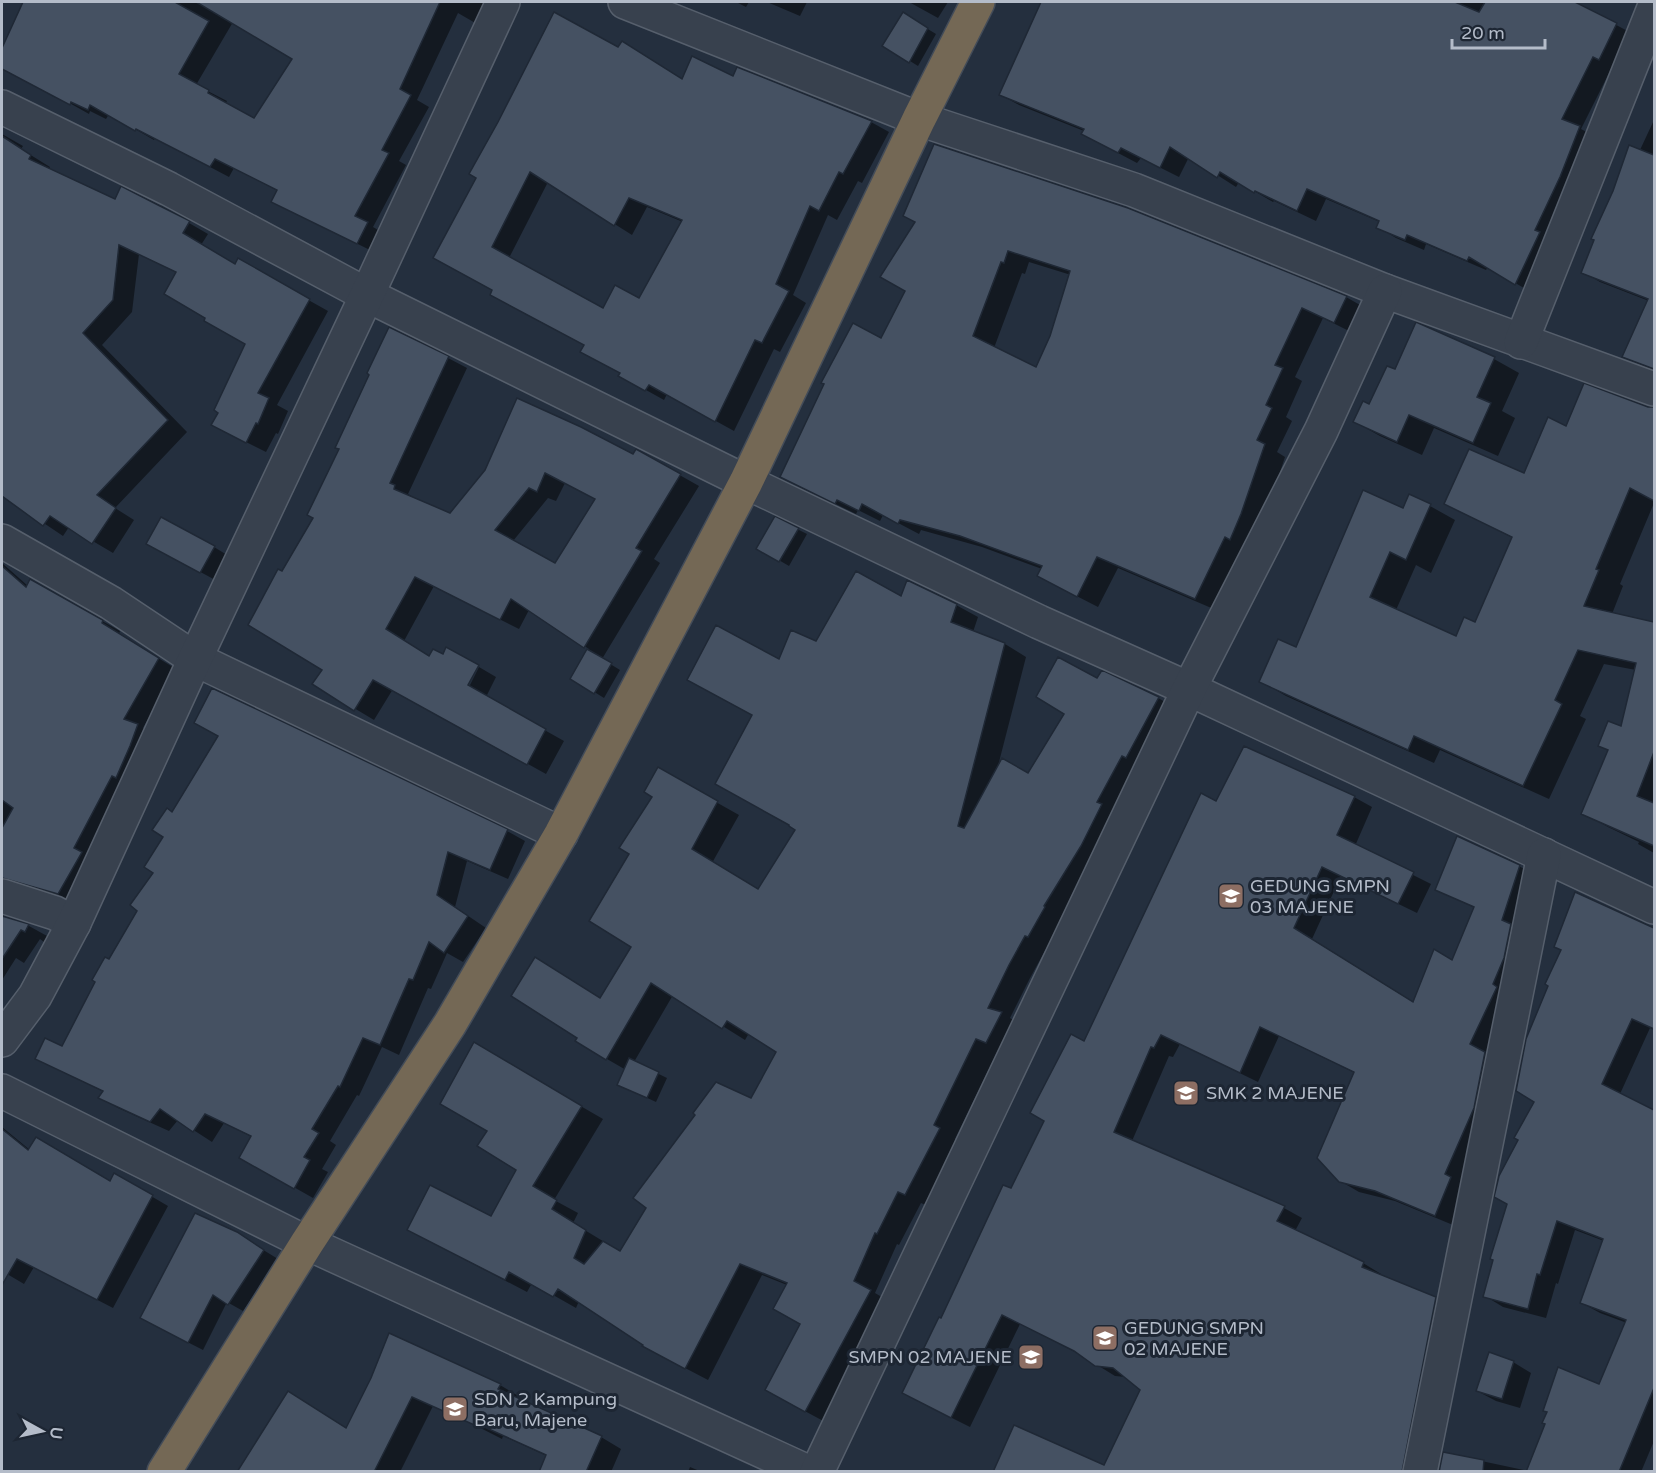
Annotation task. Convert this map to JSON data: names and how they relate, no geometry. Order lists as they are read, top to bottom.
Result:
{
  "places": {
    "school or university": [
      "GEDUNG SMPN 03 MAJENE",
      "SMK 2 MAJENE",
      "GEDUNG SMPN 02 MAJENE",
      "SMPN 02 MAJENE",
      "SDN 2 Kampung Baru, Majene"
    ]
  },
  "scale_bar": "20 m",
  "north": "right"
}
